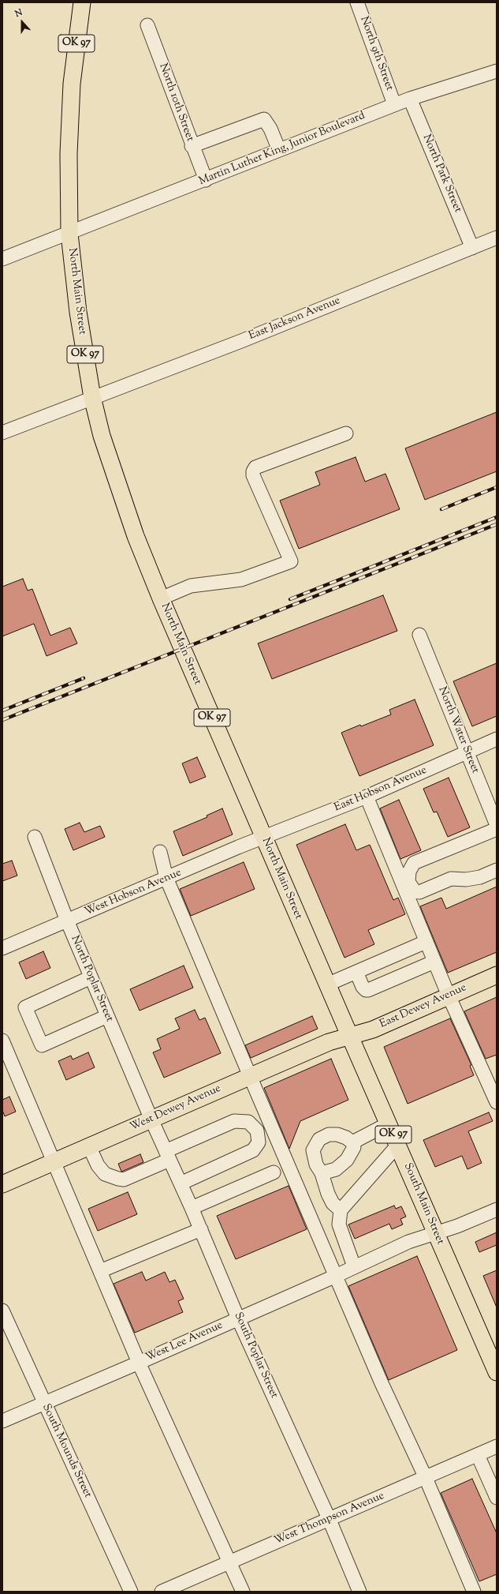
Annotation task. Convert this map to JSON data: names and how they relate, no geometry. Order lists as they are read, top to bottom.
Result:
{
  "streets": {
    "main road": [
      "OK 97",
      "North Main Street",
      "East Dewey Avenue",
      "West Dewey Avenue",
      "South Main Street"
    ],
    "street": [
      "North 9th Street",
      "North 10th Street",
      "Martin Luther King, Junior Boulevard",
      "North Park Street",
      "East Jackson Avenue",
      "North Water Street",
      "East Hobson Avenue",
      "West Hobson Avenue",
      "North Poplar Street",
      "West Lee Avenue",
      "South Poplar Street",
      "South Mounds Street",
      "West Thompson Avenue"
    ]
  },
  "crossings": [
    ["OK 97", "Martin Luther King, Junior Boulevard"],
    ["OK 97", "North Main Street"],
    ["North 9th Street", "Martin Luther King, Junior Boulevard"],
    ["North 10th Street", "Martin Luther King, Junior Boulevard"],
    ["Martin Luther King, Junior Boulevard", "North Park Street"],
    ["Martin Luther King, Junior Boulevard", "North Main Street"],
    ["North Park Street", "East Jackson Avenue"],
    ["North Main Street", "East Jackson Avenue"],
    ["North Main Street", "East Hobson Avenue"],
    ["North Main Street", "West Hobson Avenue"],
    ["North Main Street", "East Dewey Avenue"],
    ["North Main Street", "West Dewey Avenue"],
    ["North Main Street", "South Main Street"],
    ["North Water Street", "East Hobson Avenue"],
    ["East Hobson Avenue", "West Hobson Avenue"],
    ["West Hobson Avenue", "North Poplar Street"],
    ["North Poplar Street", "West Dewey Avenue"],
    ["North Poplar Street", "South Poplar Street"],
    ["East Dewey Avenue", "West Dewey Avenue"],
    ["East Dewey Avenue", "South Main Street"],
    ["West Dewey Avenue", "South Main Street"],
    ["West Dewey Avenue", "South Poplar Street"],
    ["South Main Street", "West Lee Avenue"],
    ["West Lee Avenue", "South Poplar Street"],
    ["West Lee Avenue", "South Mounds Street"],
    ["South Poplar Street", "West Thompson Avenue"]
  ],
  "north": "top"
}
